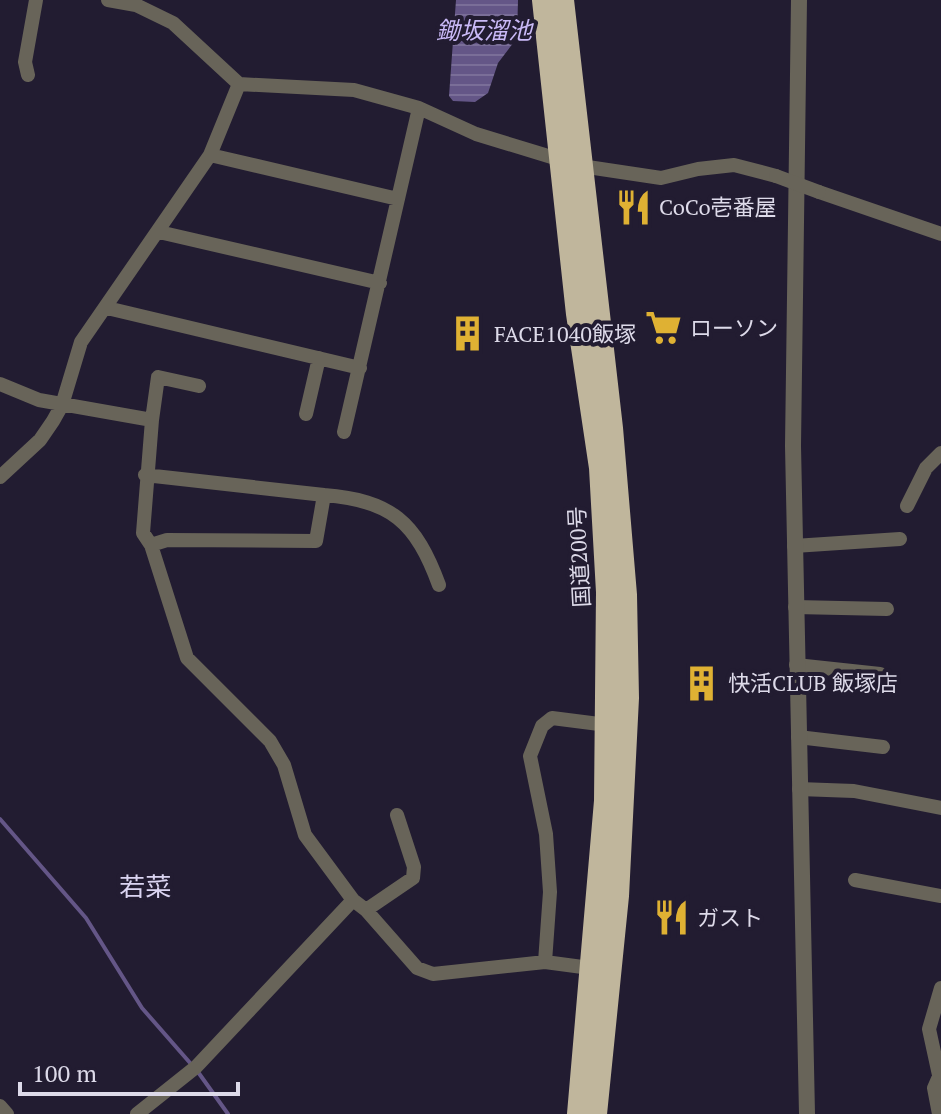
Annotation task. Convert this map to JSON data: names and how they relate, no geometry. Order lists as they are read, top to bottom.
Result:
{
  "streets": {
    "highway": ["国道200号"]
  },
  "districts": ["若菜"],
  "water": ["鋤坂溜池"],
  "places": {
    "restaurant": ["CoCo壱番屋", "ガスト"],
    "supermarket": ["ローソン"],
    "building": ["FACE1040飯塚", "快活CLUB 飯塚店"]
  },
  "scale_bar": "100 m"
}
